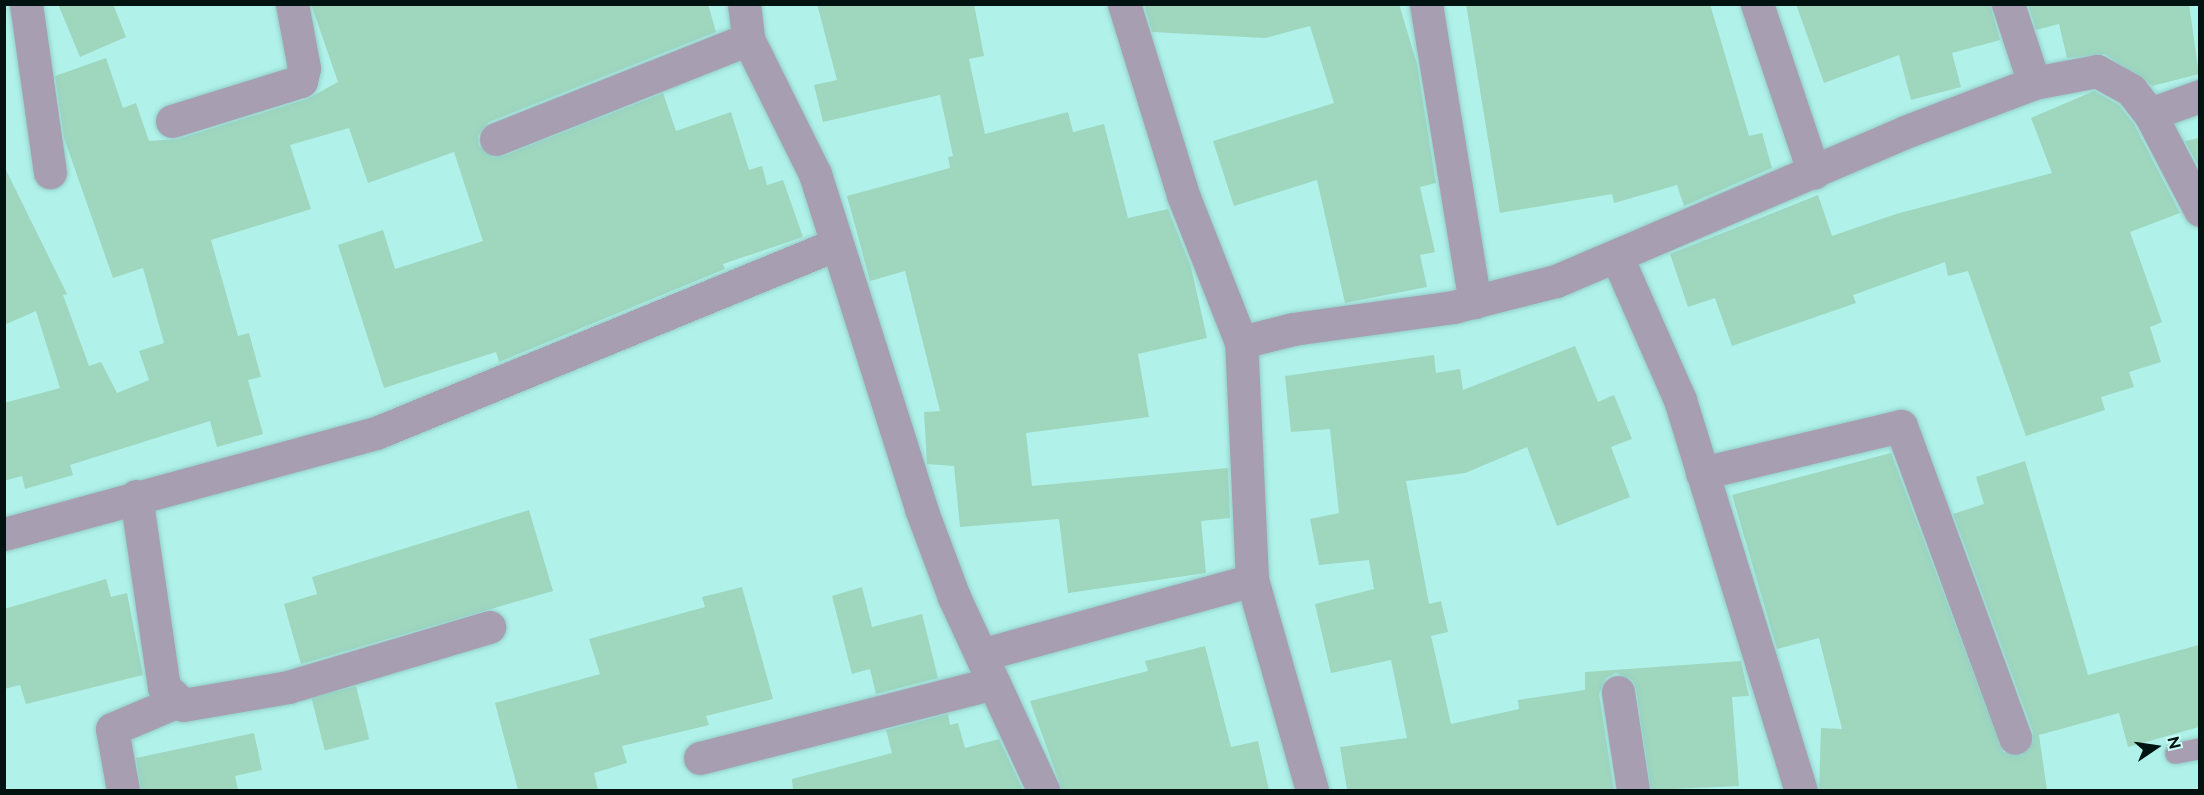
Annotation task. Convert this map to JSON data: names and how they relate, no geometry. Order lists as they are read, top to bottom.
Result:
{
  "north": "right"
}
